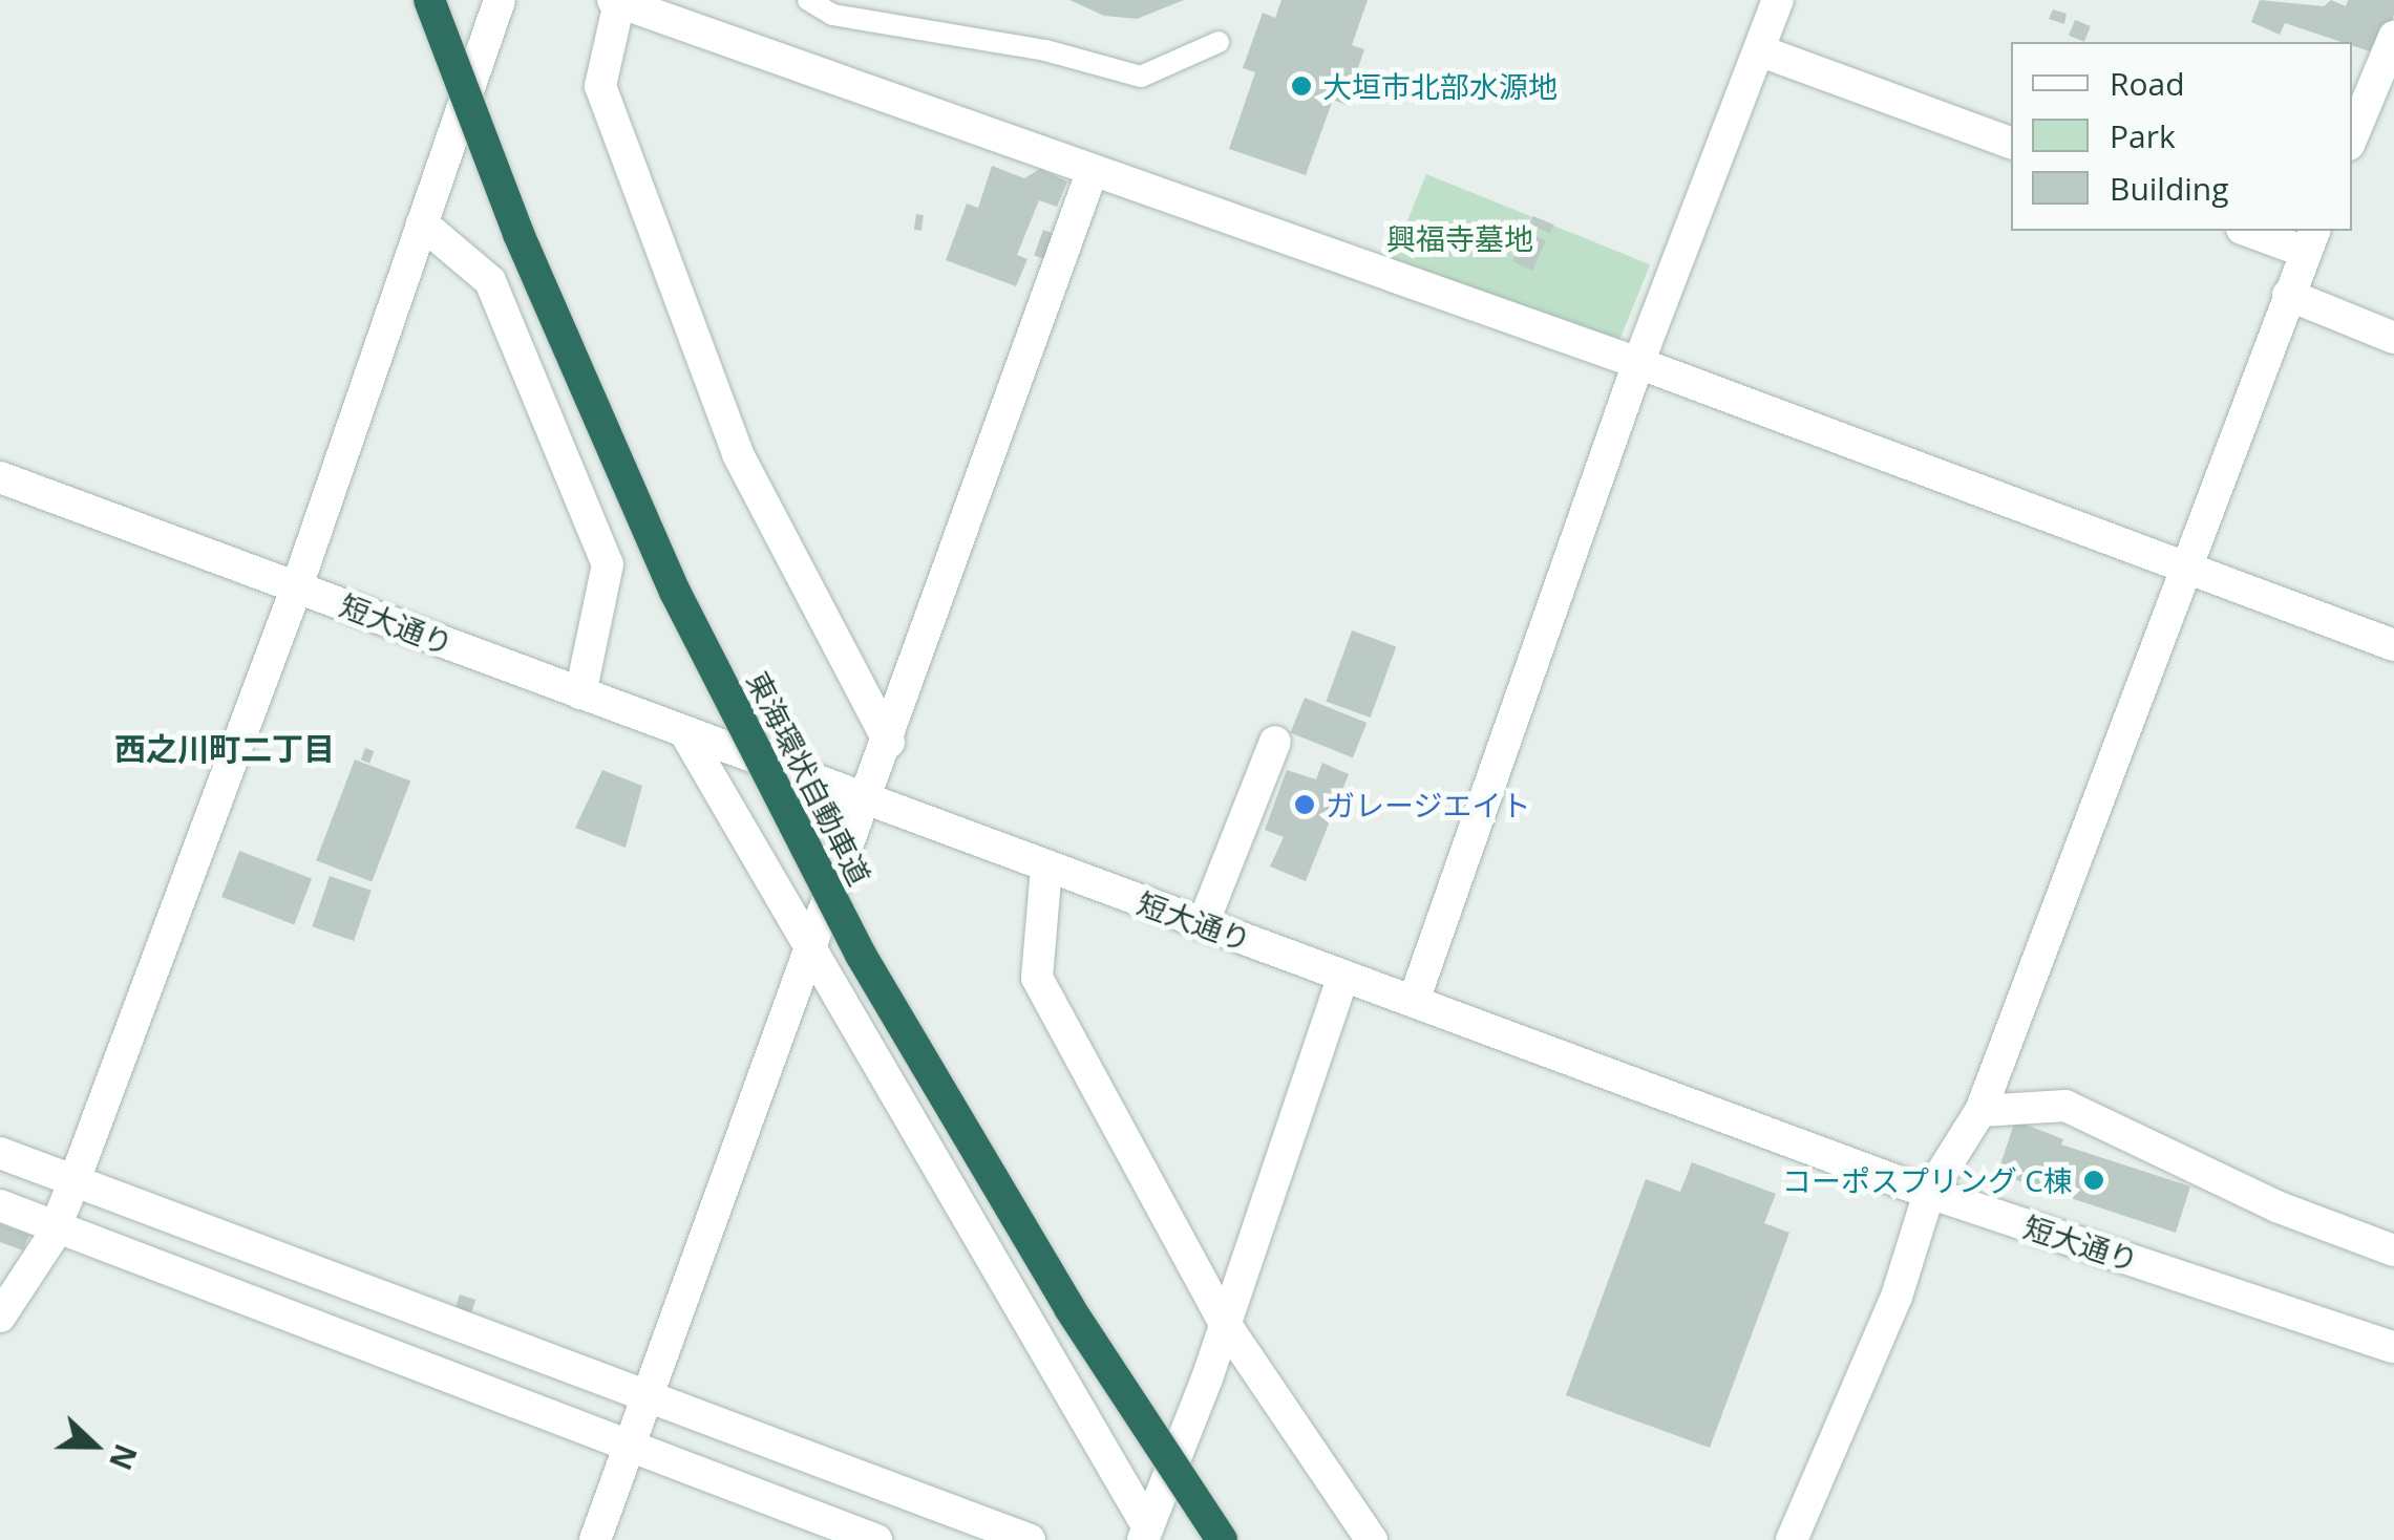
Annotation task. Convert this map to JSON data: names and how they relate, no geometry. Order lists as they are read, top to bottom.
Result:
{
  "streets": {
    "highway": ["東海環状自動車道"],
    "street": ["短大通り"]
  },
  "districts": ["西之川町二丁目"],
  "parks": ["興福寺墓地"],
  "places": ["大垣市北部水源地", "ガレージエイト", "コーポスプリング C棟"],
  "legend": ["Road", "Park", "Building"],
  "north": "right"
}
